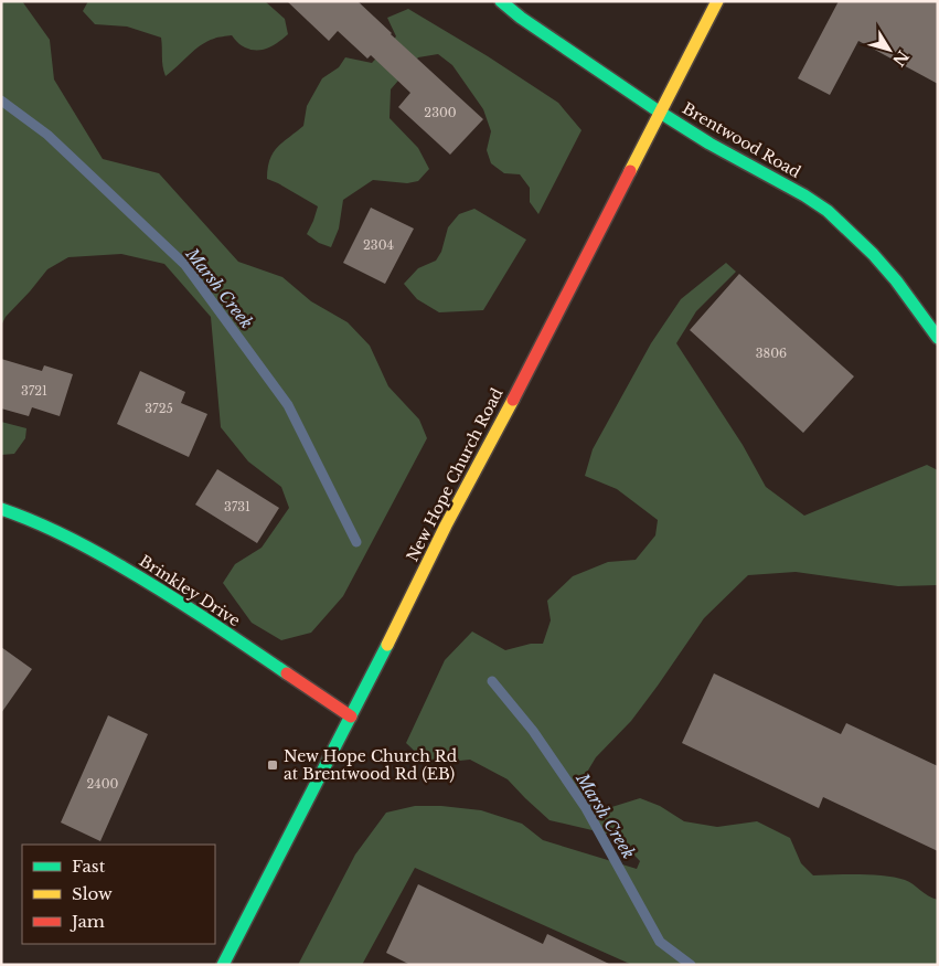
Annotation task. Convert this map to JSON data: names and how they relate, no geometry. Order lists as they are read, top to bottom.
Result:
{
  "streets": {
    "main road": ["Brentwood Road", "New Hope Church Road", "Brinkley Drive"]
  },
  "crossings": [
    ["Brentwood Road", "New Hope Church Road"],
    ["New Hope Church Road", "Brinkley Drive"]
  ],
  "water": ["Marsh Creek"],
  "places": {
    "transit": ["New Hope Church Rd at Brentwood Rd (EB)"]
  },
  "house_numbers": [
    "2300",
    "2304",
    "3806",
    "3721",
    "3725",
    "3731",
    "2400"
  ],
  "legend": ["Fast", "Slow", "Jam"],
  "north": "bottom right"
}
